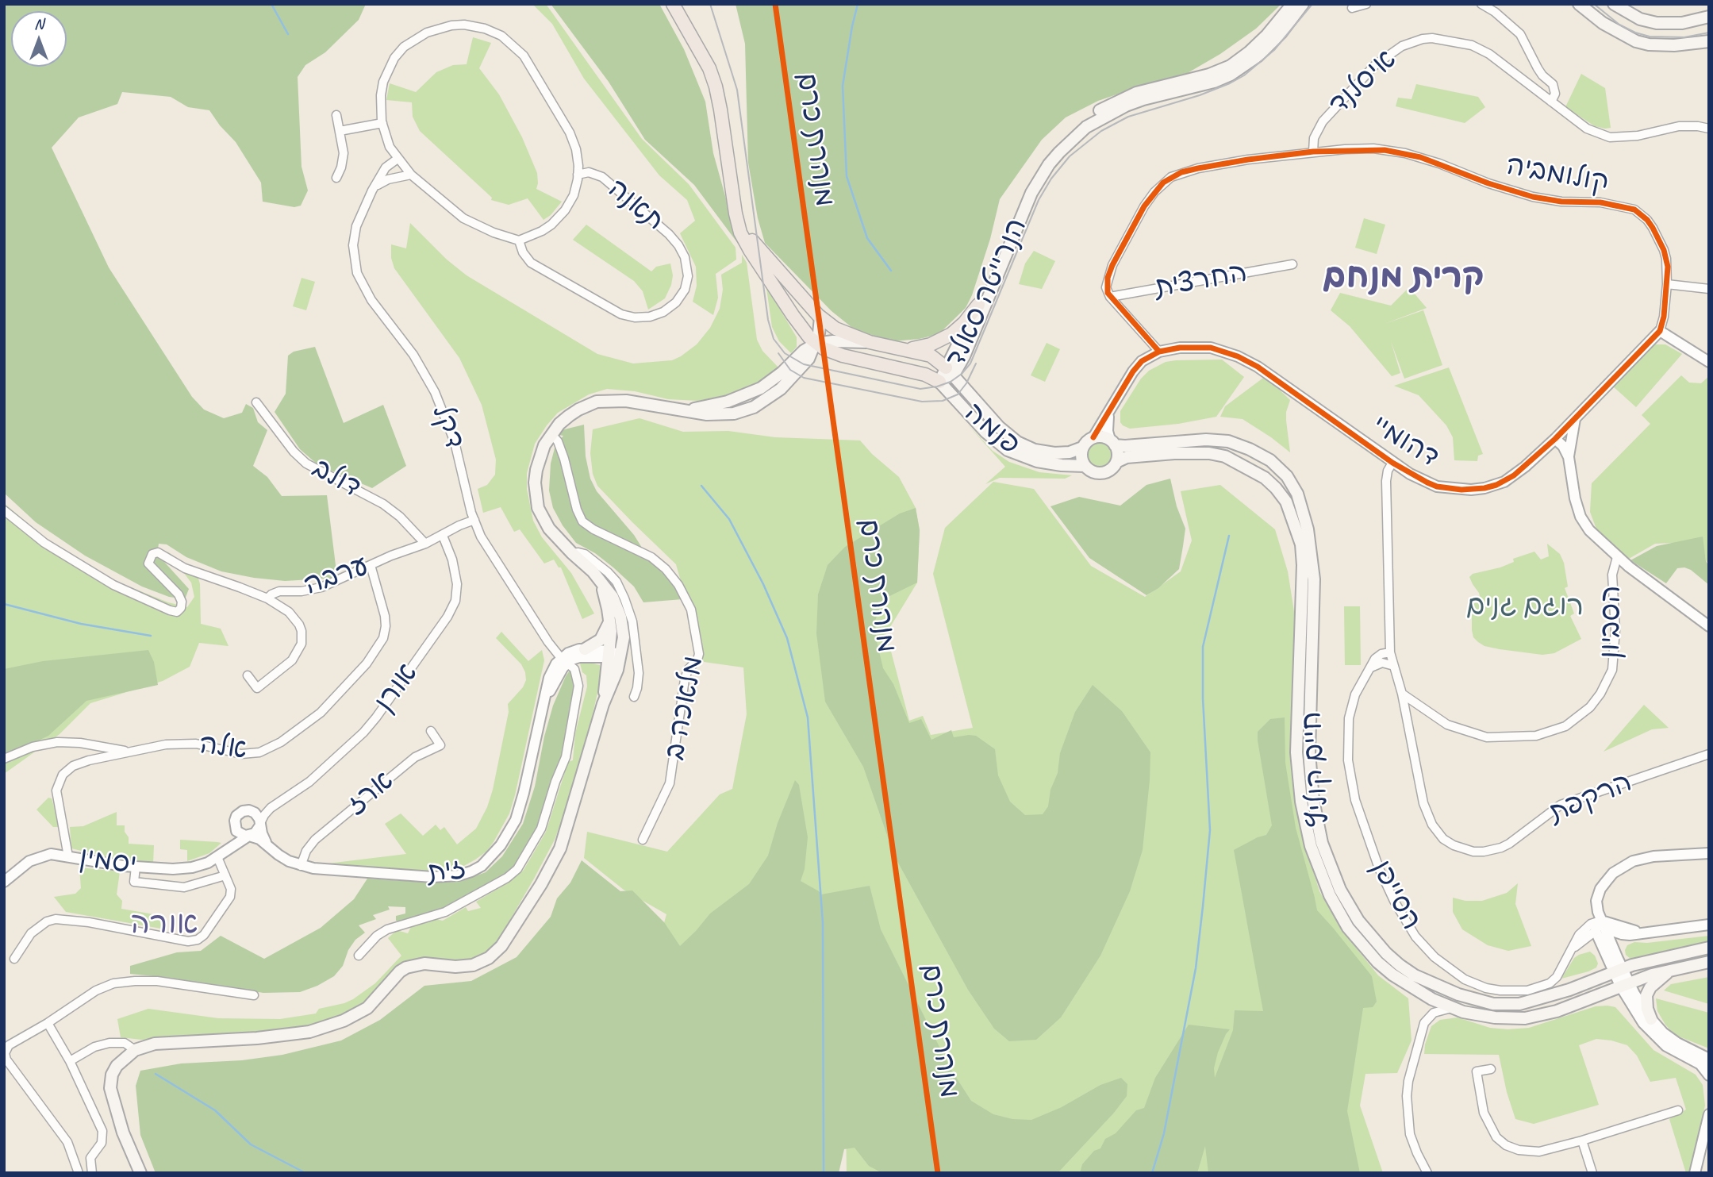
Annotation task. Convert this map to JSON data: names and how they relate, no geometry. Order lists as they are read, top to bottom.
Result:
{
  "streets": {
    "main road": ["הנרייטה סאלד", "פנמה", "חיים קוליץ"],
    "street": [
      "איסלנד",
      "קולומביה",
      "תאנה",
      "החרצית",
      "דקל",
      "דהומיי",
      "דולב",
      "ערבה",
      "הסביון",
      "אורן",
      "מלאכה ב",
      "אלה",
      "ארז",
      "הרקפת",
      "יסמין",
      "זית",
      "הסייפן"
    ],
    "cycle path": ["מנהרת כרם"]
  },
  "crossings": [
    ["איסלנד", "קולומביה"],
    ["קולומביה", "החרצית"],
    ["קולומביה", "דהומיי"],
    ["תאנה", "דקל"],
    ["הנרייטה סאלד", "פנמה"],
    ["דקל", "ערבה"],
    ["דקל", "זית"],
    ["פנמה", "חיים קוליץ"],
    ["דולב", "ערבה"],
    ["ערבה", "אורן"],
    ["ערבה", "אלה"],
    ["הסביון", "הרקפת"],
    ["אורן", "יסמין"],
    ["אורן", "זית"],
    ["אלה", "יסמין"],
    ["ארז", "זית"],
    ["הרקפת", "הסייפן"],
    ["יסמין", "זית"]
  ],
  "districts": ["קרית מנחם", "אורה"],
  "parks": ["רוגם גנים"],
  "north": "top"
}
